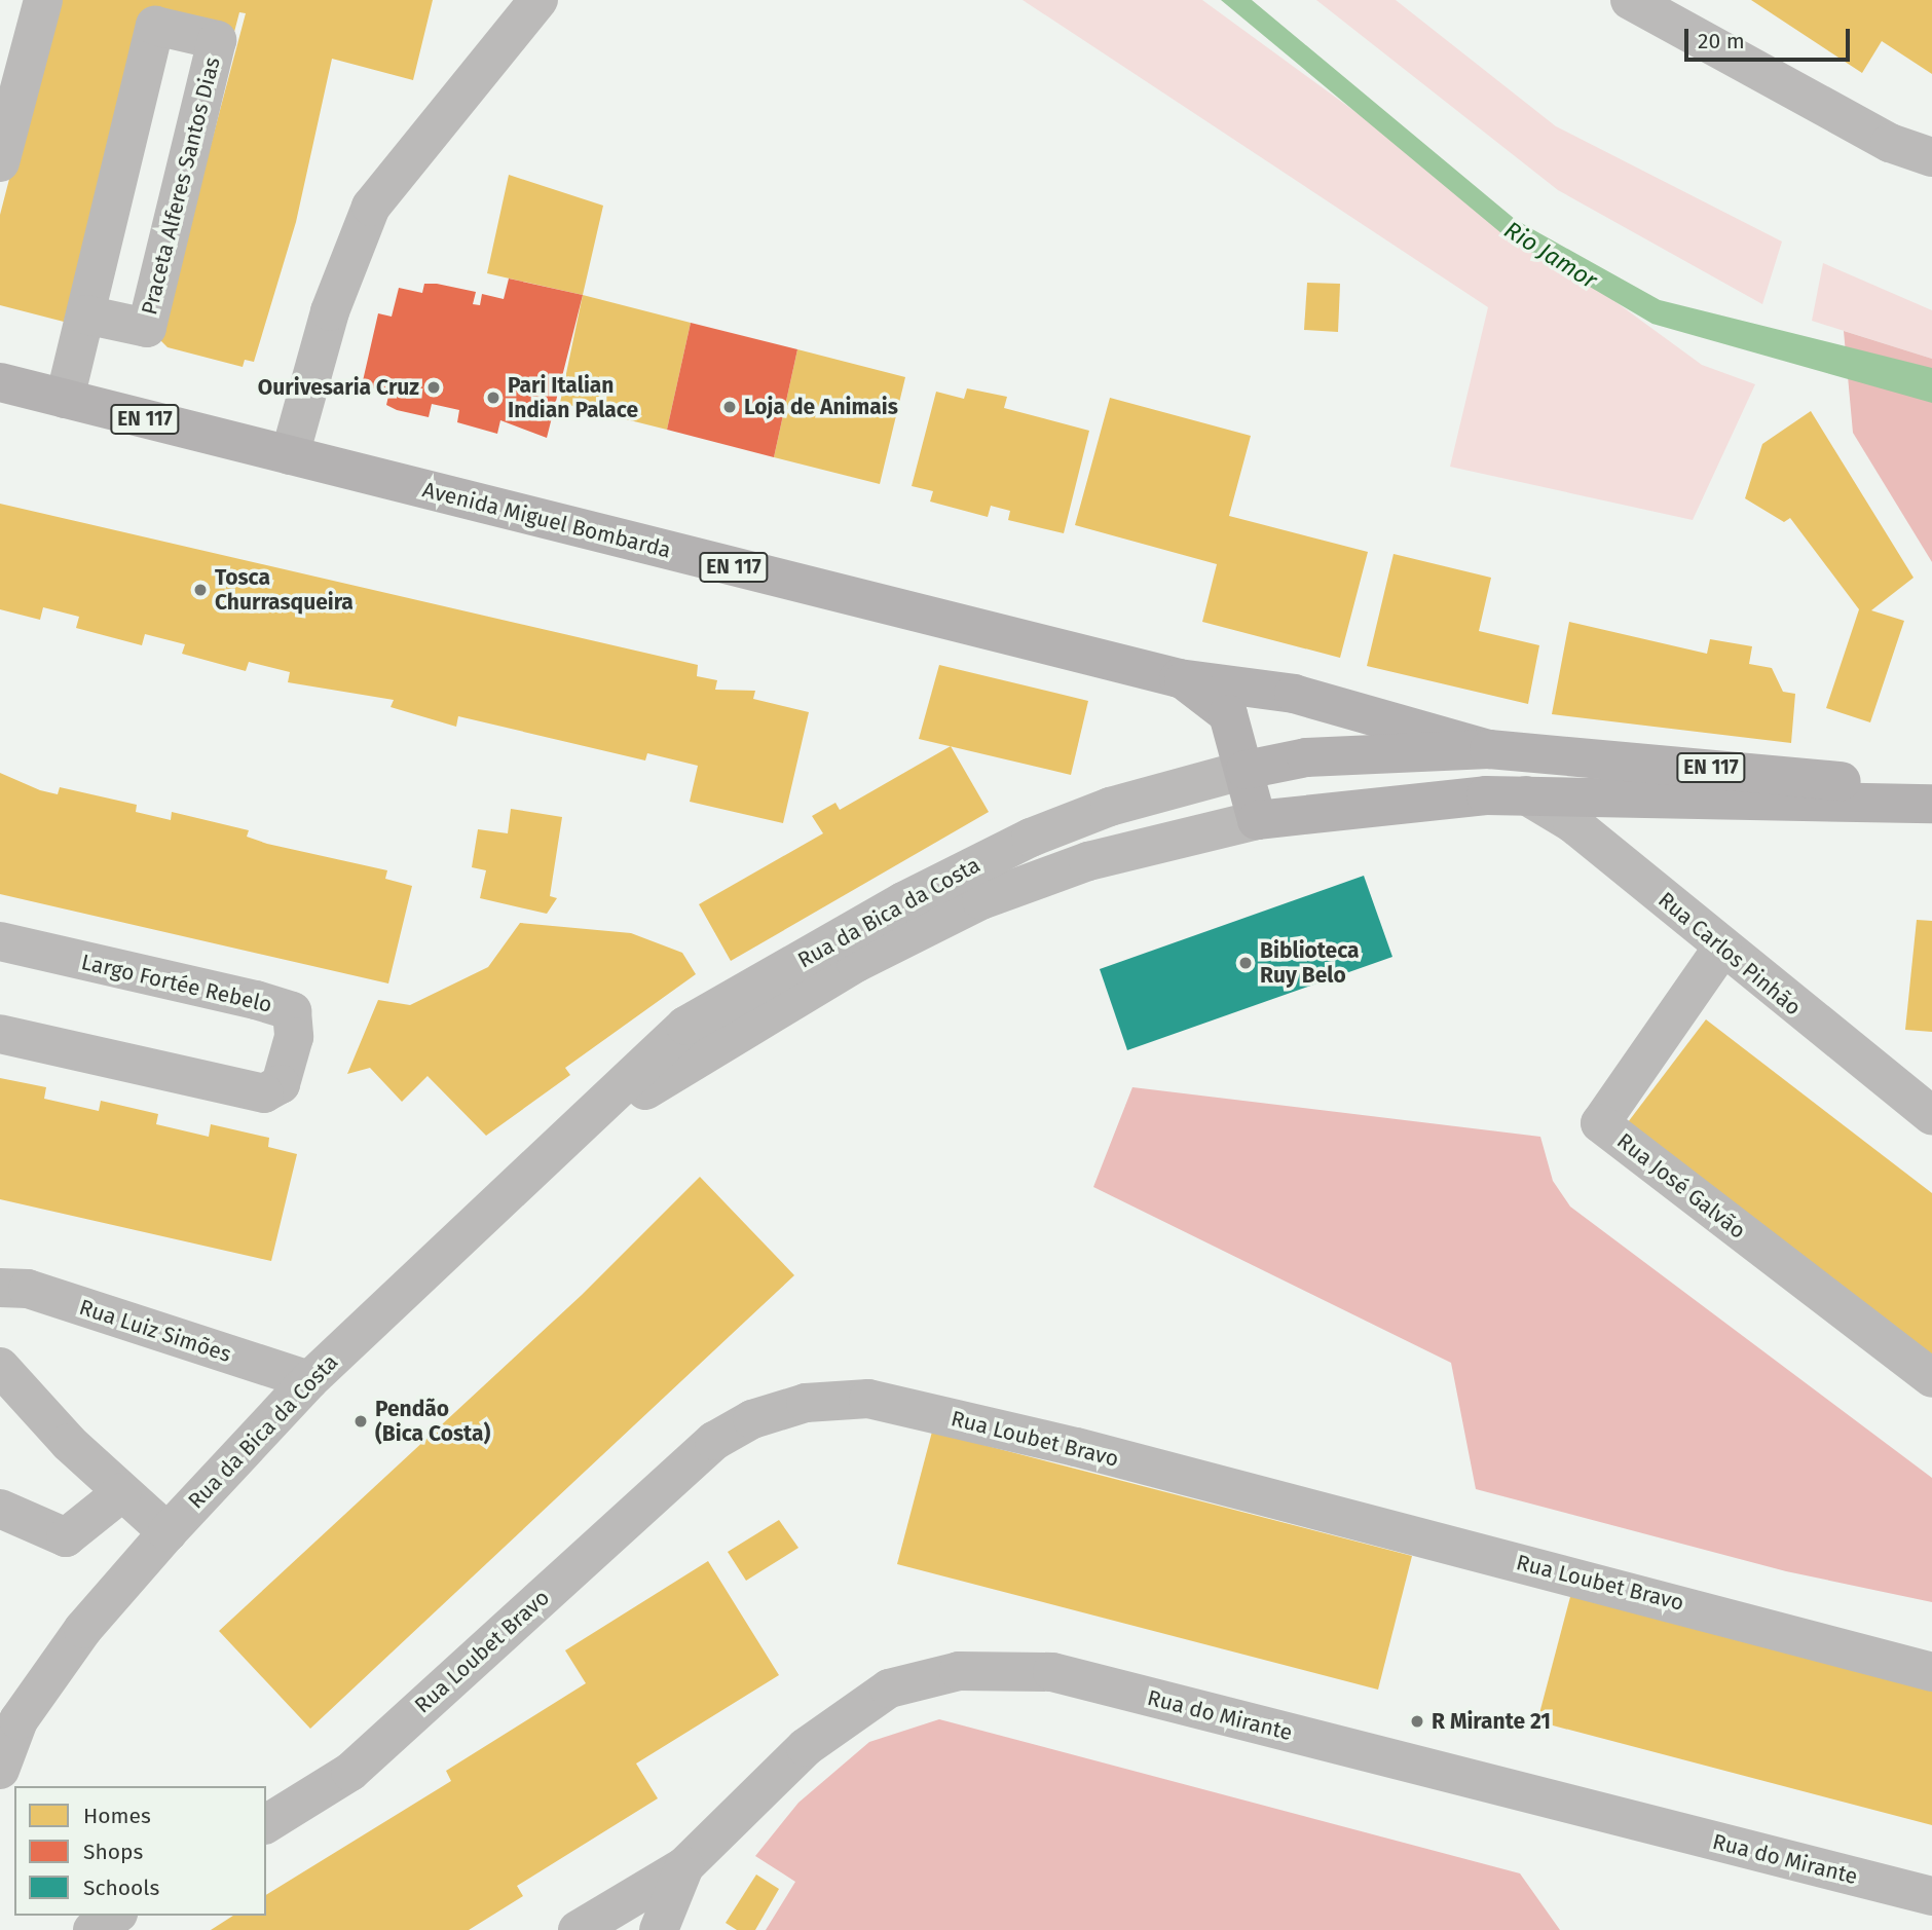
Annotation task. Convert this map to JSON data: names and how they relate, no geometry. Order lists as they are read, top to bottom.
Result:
{
  "streets": {
    "main road": ["EN 117", "Avenida Miguel Bombarda"],
    "street": [
      "Praceta Alferes Santos Dias",
      "Rua da Bica da Costa",
      "Rua Carlos Pinhão",
      "Largo Fortée Rebelo",
      "Rua José Galvão",
      "Rua Luiz Simões",
      "Rua Loubet Bravo",
      "Rua do Mirante"
    ]
  },
  "crossings": [
    ["Praceta Alferes Santos Dias", "Avenida Miguel Bombarda"],
    ["EN 117", "Avenida Miguel Bombarda"],
    ["EN 117", "Rua da Bica da Costa"],
    ["EN 117", "Rua Carlos Pinhão"],
    ["Avenida Miguel Bombarda", "Rua da Bica da Costa"],
    ["Rua da Bica da Costa", "Rua Luiz Simões"],
    ["Rua Carlos Pinhão", "Rua José Galvão"]
  ],
  "water": ["Rio Jamor"],
  "places": [
    "Ourivesaria Cruz",
    "Pari Italian Indian Palace",
    "Loja de Animais",
    "Tosca Churrasqueira",
    "Biblioteca Ruy Belo",
    "Pendão (Bica Costa)",
    "R Mirante 21"
  ],
  "legend": ["Homes", "Shops", "Schools"],
  "scale_bar": "20 m"
}
